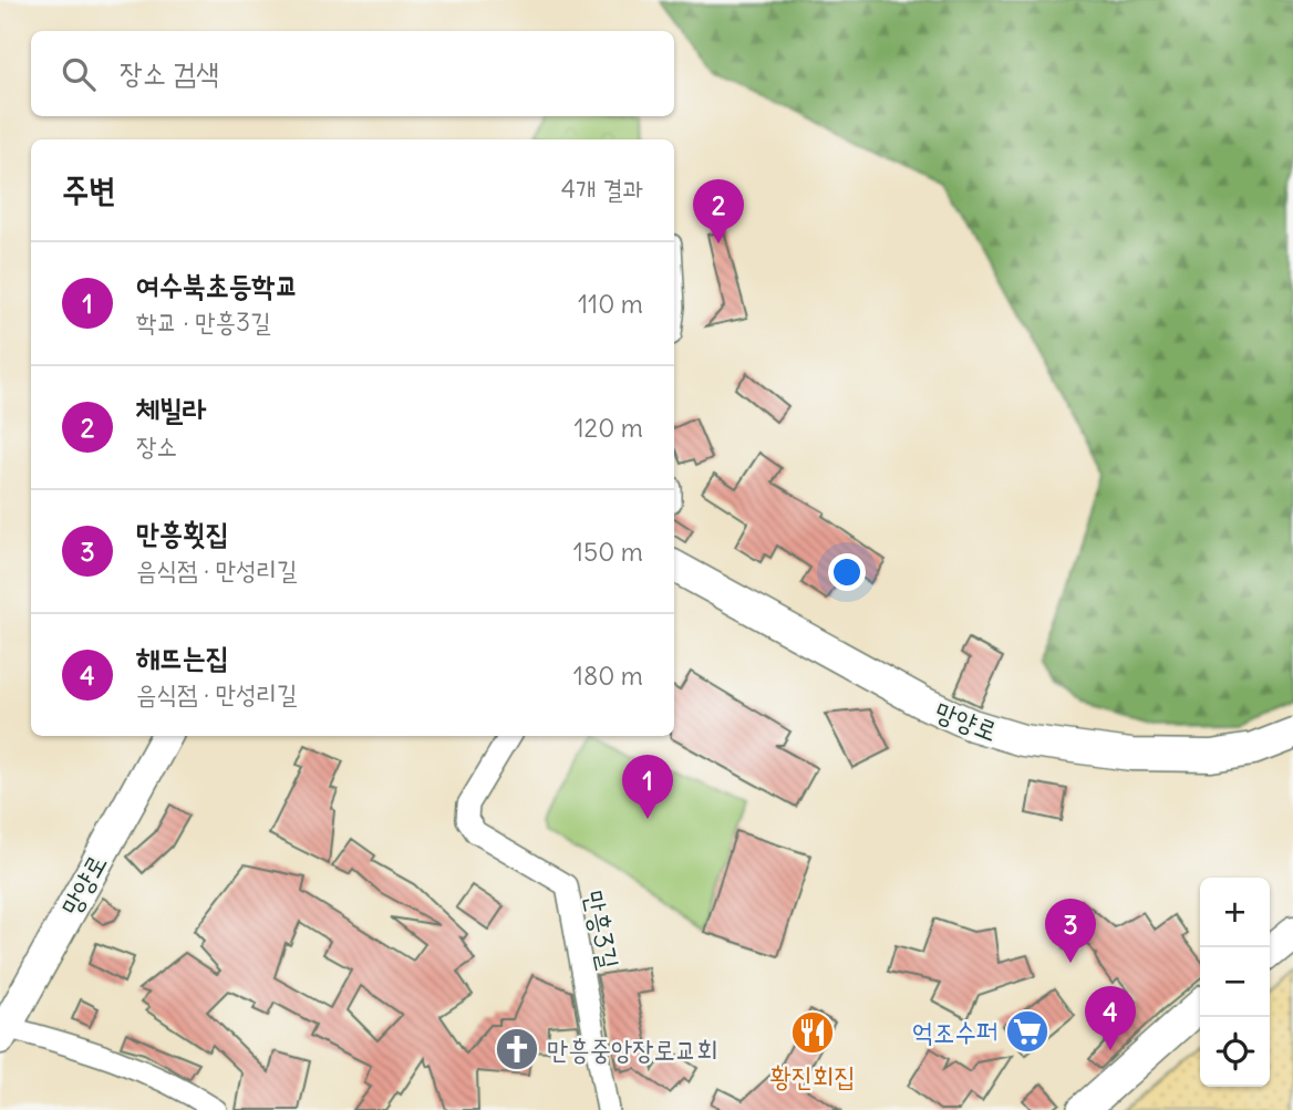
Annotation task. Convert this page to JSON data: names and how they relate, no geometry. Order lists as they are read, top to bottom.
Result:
{
  "streets": {
    "main road": ["망양로"],
    "street": ["만흥3길"]
  },
  "places": {
    "supermarket": ["억조수퍼"],
    "restaurant": ["황진회집"],
    "church": ["만흥중앙장로교회"]
  },
  "page": {
    "search": "장소 검색",
    "heading": ["주변", "4개 결과"],
    "pins": [
      "2",
      "1",
      "3",
      "4"
    ],
    "list": [
      {
        "mark": "1",
        "name": "여수북초등학교",
        "note": "학교 · 만흥3길",
        "value": "110 m"
      },
      {
        "mark": "2",
        "name": "체빌라",
        "note": "장소",
        "value": "120 m"
      },
      {
        "mark": "3",
        "name": "만흥횟집",
        "note": "음식점 · 만성리길",
        "value": "150 m"
      },
      {
        "mark": "4",
        "name": "해뜨는집",
        "note": "음식점 · 만성리길",
        "value": "180 m"
      }
    ],
    "map_buttons": ["+", "−"]
  }
}
